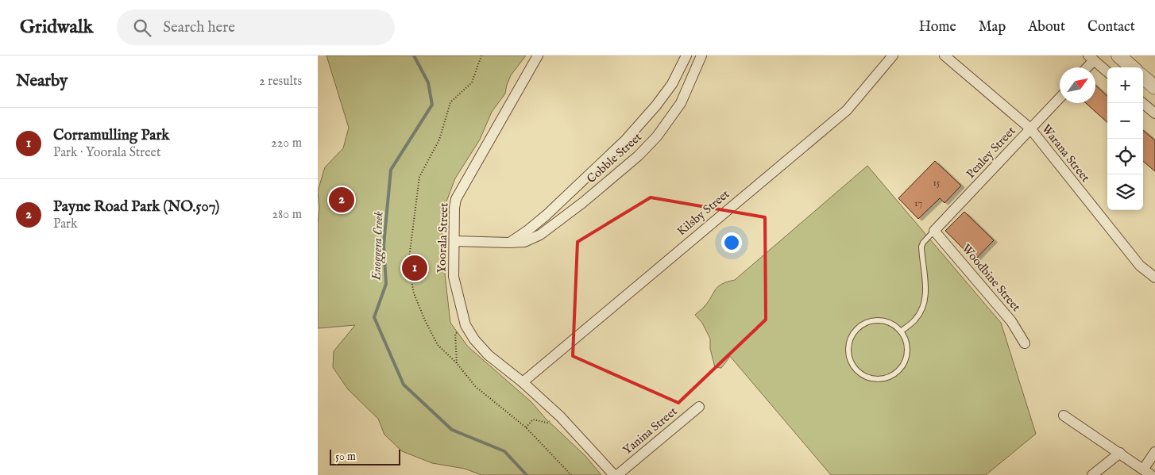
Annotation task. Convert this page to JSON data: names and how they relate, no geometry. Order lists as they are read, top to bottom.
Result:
{
  "streets": {
    "street": [
      "Penley Street",
      "Warana Street",
      "Cobble Street",
      "Kilsby Street",
      "Yoorala Street",
      "Woodbine Street",
      "Yanina Street"
    ]
  },
  "crossings": [
    ["Penley Street", "Warana Street"],
    ["Penley Street", "Woodbine Street"],
    ["Cobble Street", "Yoorala Street"],
    ["Kilsby Street", "Yoorala Street"],
    ["Yoorala Street", "Yanina Street"]
  ],
  "water": ["Enoggera Creek"],
  "house_numbers": ["15", "17"],
  "scale_bar": "50 m",
  "north": "top right",
  "page": {
    "header": "Gridwalk",
    "search": "Search here",
    "nav": [
      "Home",
      "Map",
      "About",
      "Contact"
    ],
    "heading": ["Nearby", "2 results"],
    "map_buttons": ["+", "−"],
    "list": [
      {
        "mark": "1",
        "name": "Corramulling Park",
        "note": "Park · Yoorala Street",
        "value": "220 m"
      },
      {
        "mark": "2",
        "name": "Payne Road Park (NO.507)",
        "note": "Park",
        "value": "280 m"
      }
    ],
    "pins": ["2", "1"],
    "scale": "50 m"
  }
}
